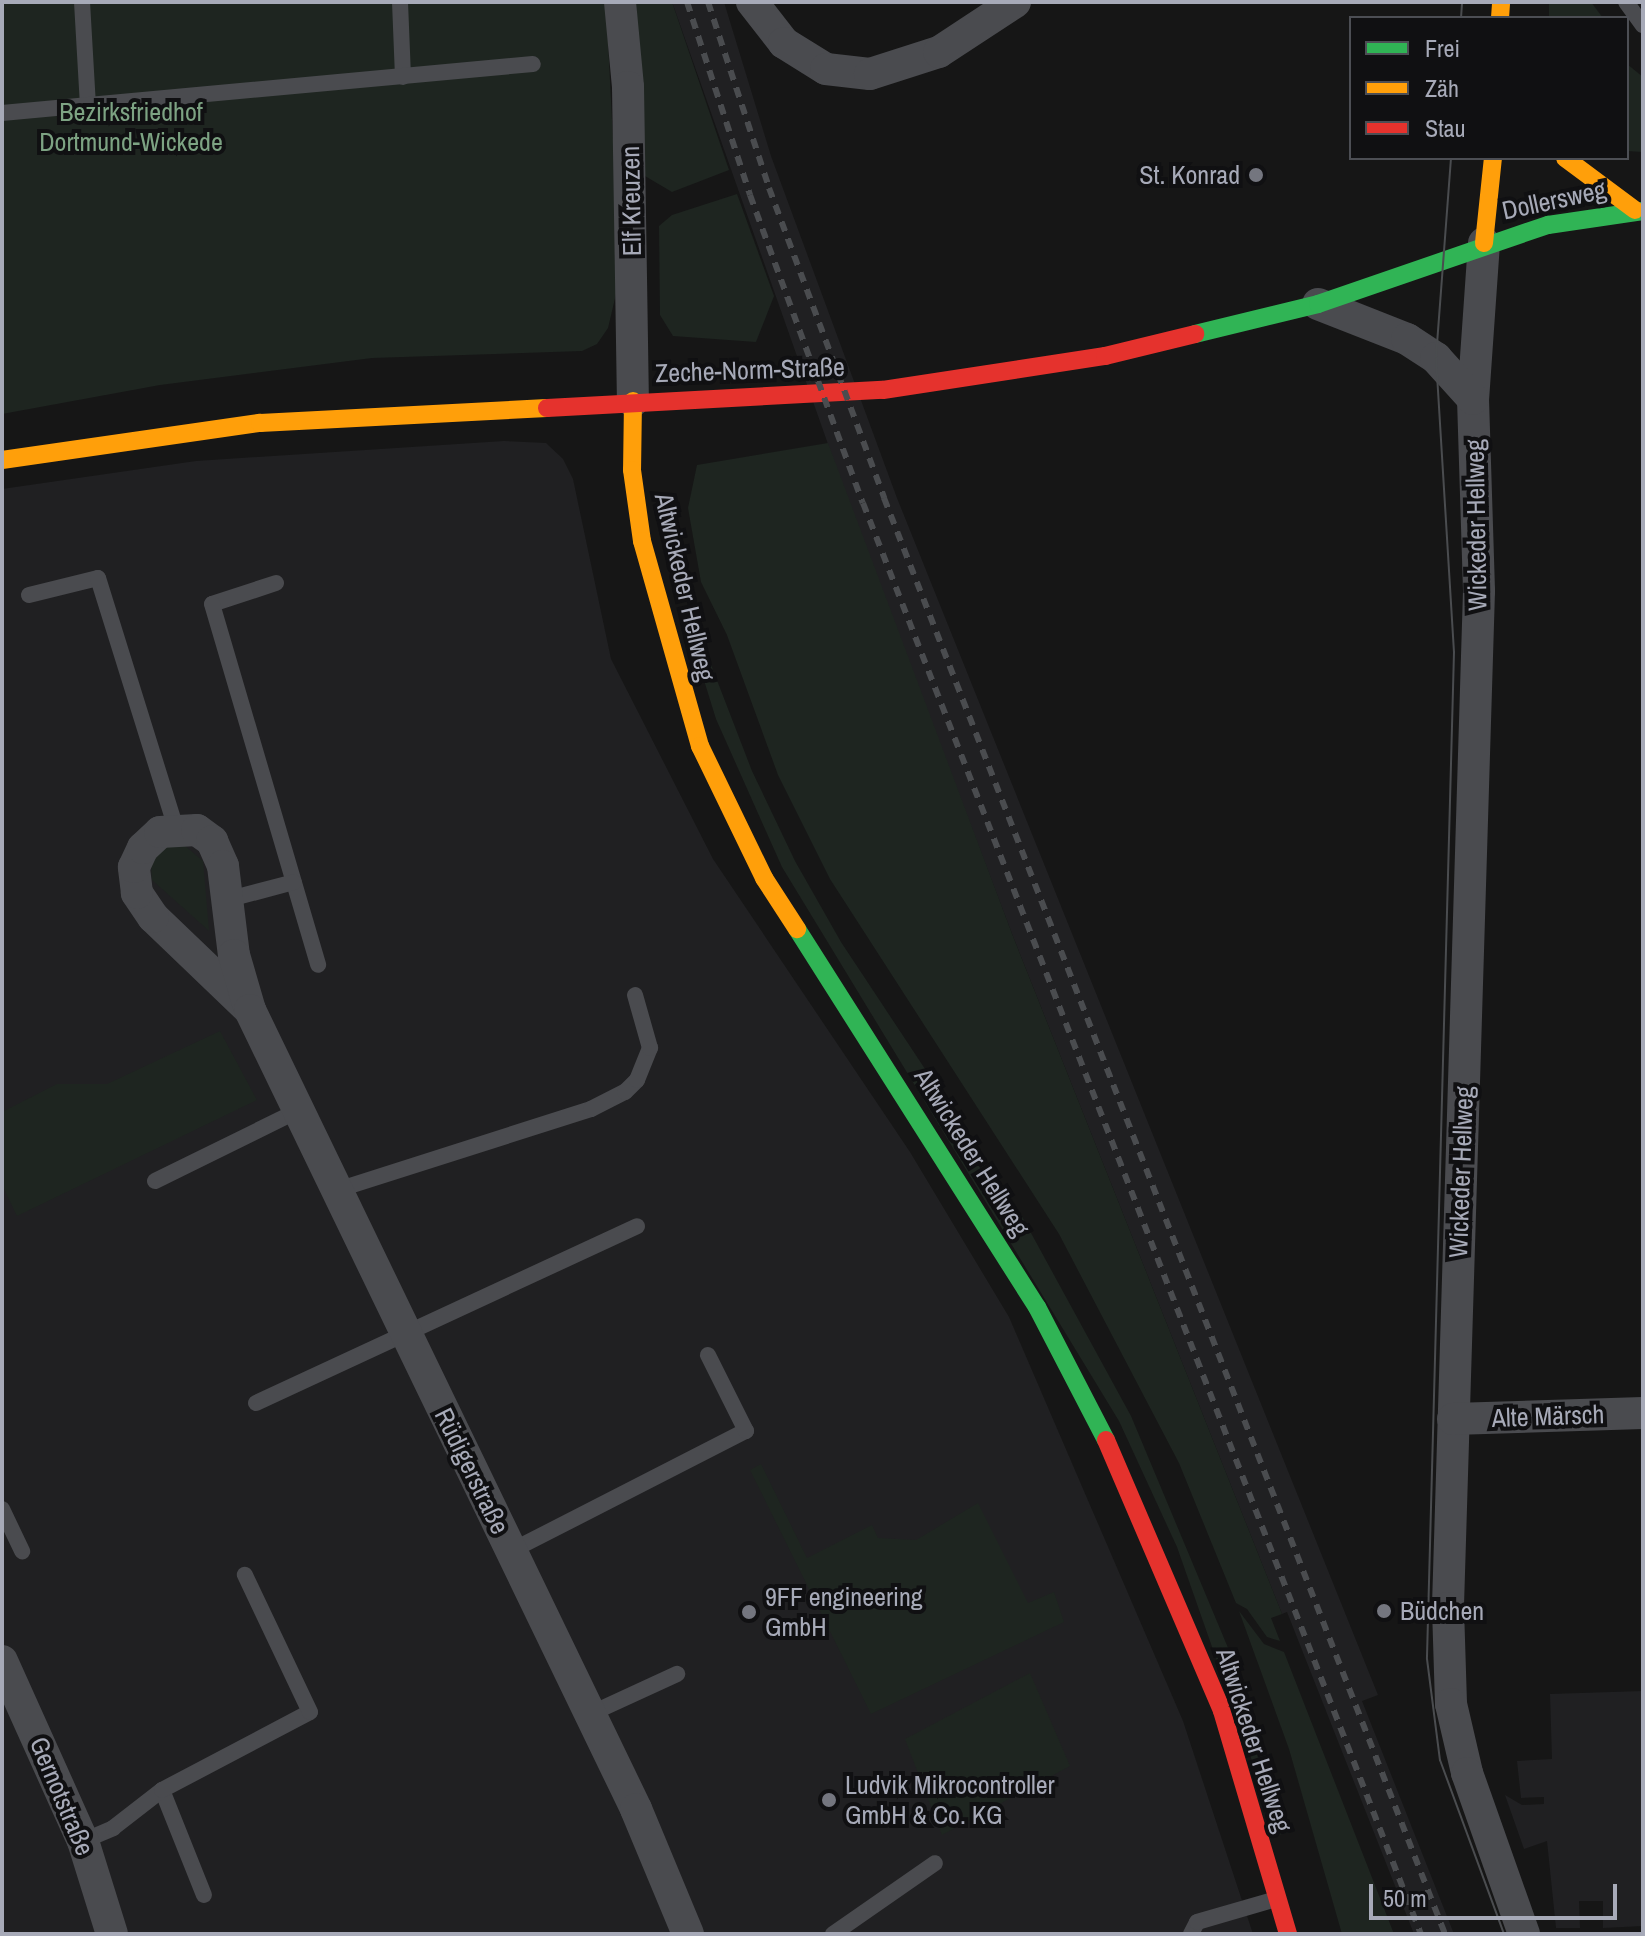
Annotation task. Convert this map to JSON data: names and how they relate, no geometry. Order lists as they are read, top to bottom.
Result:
{
  "streets": {
    "main road": [
      "Dollersweg",
      "Zeche-Norm-Straße",
      "Wickeder Hellweg",
      "Altwickeder Hellweg"
    ],
    "street": [
      "Elf Kreuzen",
      "Alte Märsch",
      "Rüdigerstraße",
      "Gernotstraße"
    ]
  },
  "crossings": [
    ["Dollersweg", "Zeche-Norm-Straße"],
    ["Dollersweg", "Wickeder Hellweg"],
    ["Elf Kreuzen", "Zeche-Norm-Straße"],
    ["Elf Kreuzen", "Altwickeder Hellweg"],
    ["Zeche-Norm-Straße", "Wickeder Hellweg"],
    ["Zeche-Norm-Straße", "Altwickeder Hellweg"],
    ["Wickeder Hellweg", "Alte Märsch"]
  ],
  "parks": ["Bezirksfriedhof Dortmund-Wickede"],
  "places": [
    "St. Konrad",
    "Büdchen",
    "9FF engineering GmbH",
    "Ludvik Mikrocontroller GmbH & Co. KG"
  ],
  "legend": ["Frei", "Zäh", "Stau"],
  "scale_bar": "50 m"
}
